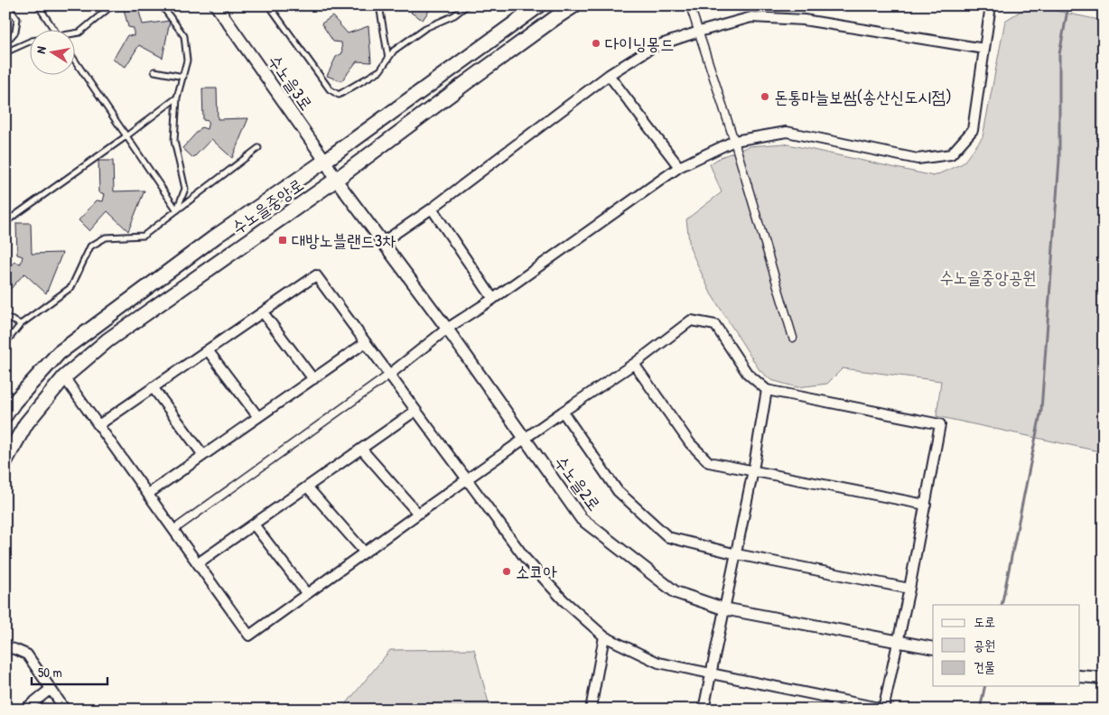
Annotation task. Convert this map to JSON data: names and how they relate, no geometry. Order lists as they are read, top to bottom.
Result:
{
  "streets": {
    "main road": ["수노을중앙로"],
    "street": ["수노을3로", "수노을2로"]
  },
  "crossings": [
    ["수노을3로", "수노을중앙로"],
    ["수노을3로", "수노을2로"],
    ["수노을중앙로", "수노을2로"]
  ],
  "parks": ["수노을중앙공원"],
  "places": {
    "other": ["다이닝몽드", "돈통마늘보쌈(송산신도시점)", "소코아"],
    "transit": ["대방노블랜드3차"]
  },
  "legend": ["도로", "공원", "건물"],
  "scale_bar": "50 m",
  "north": "left"
}
